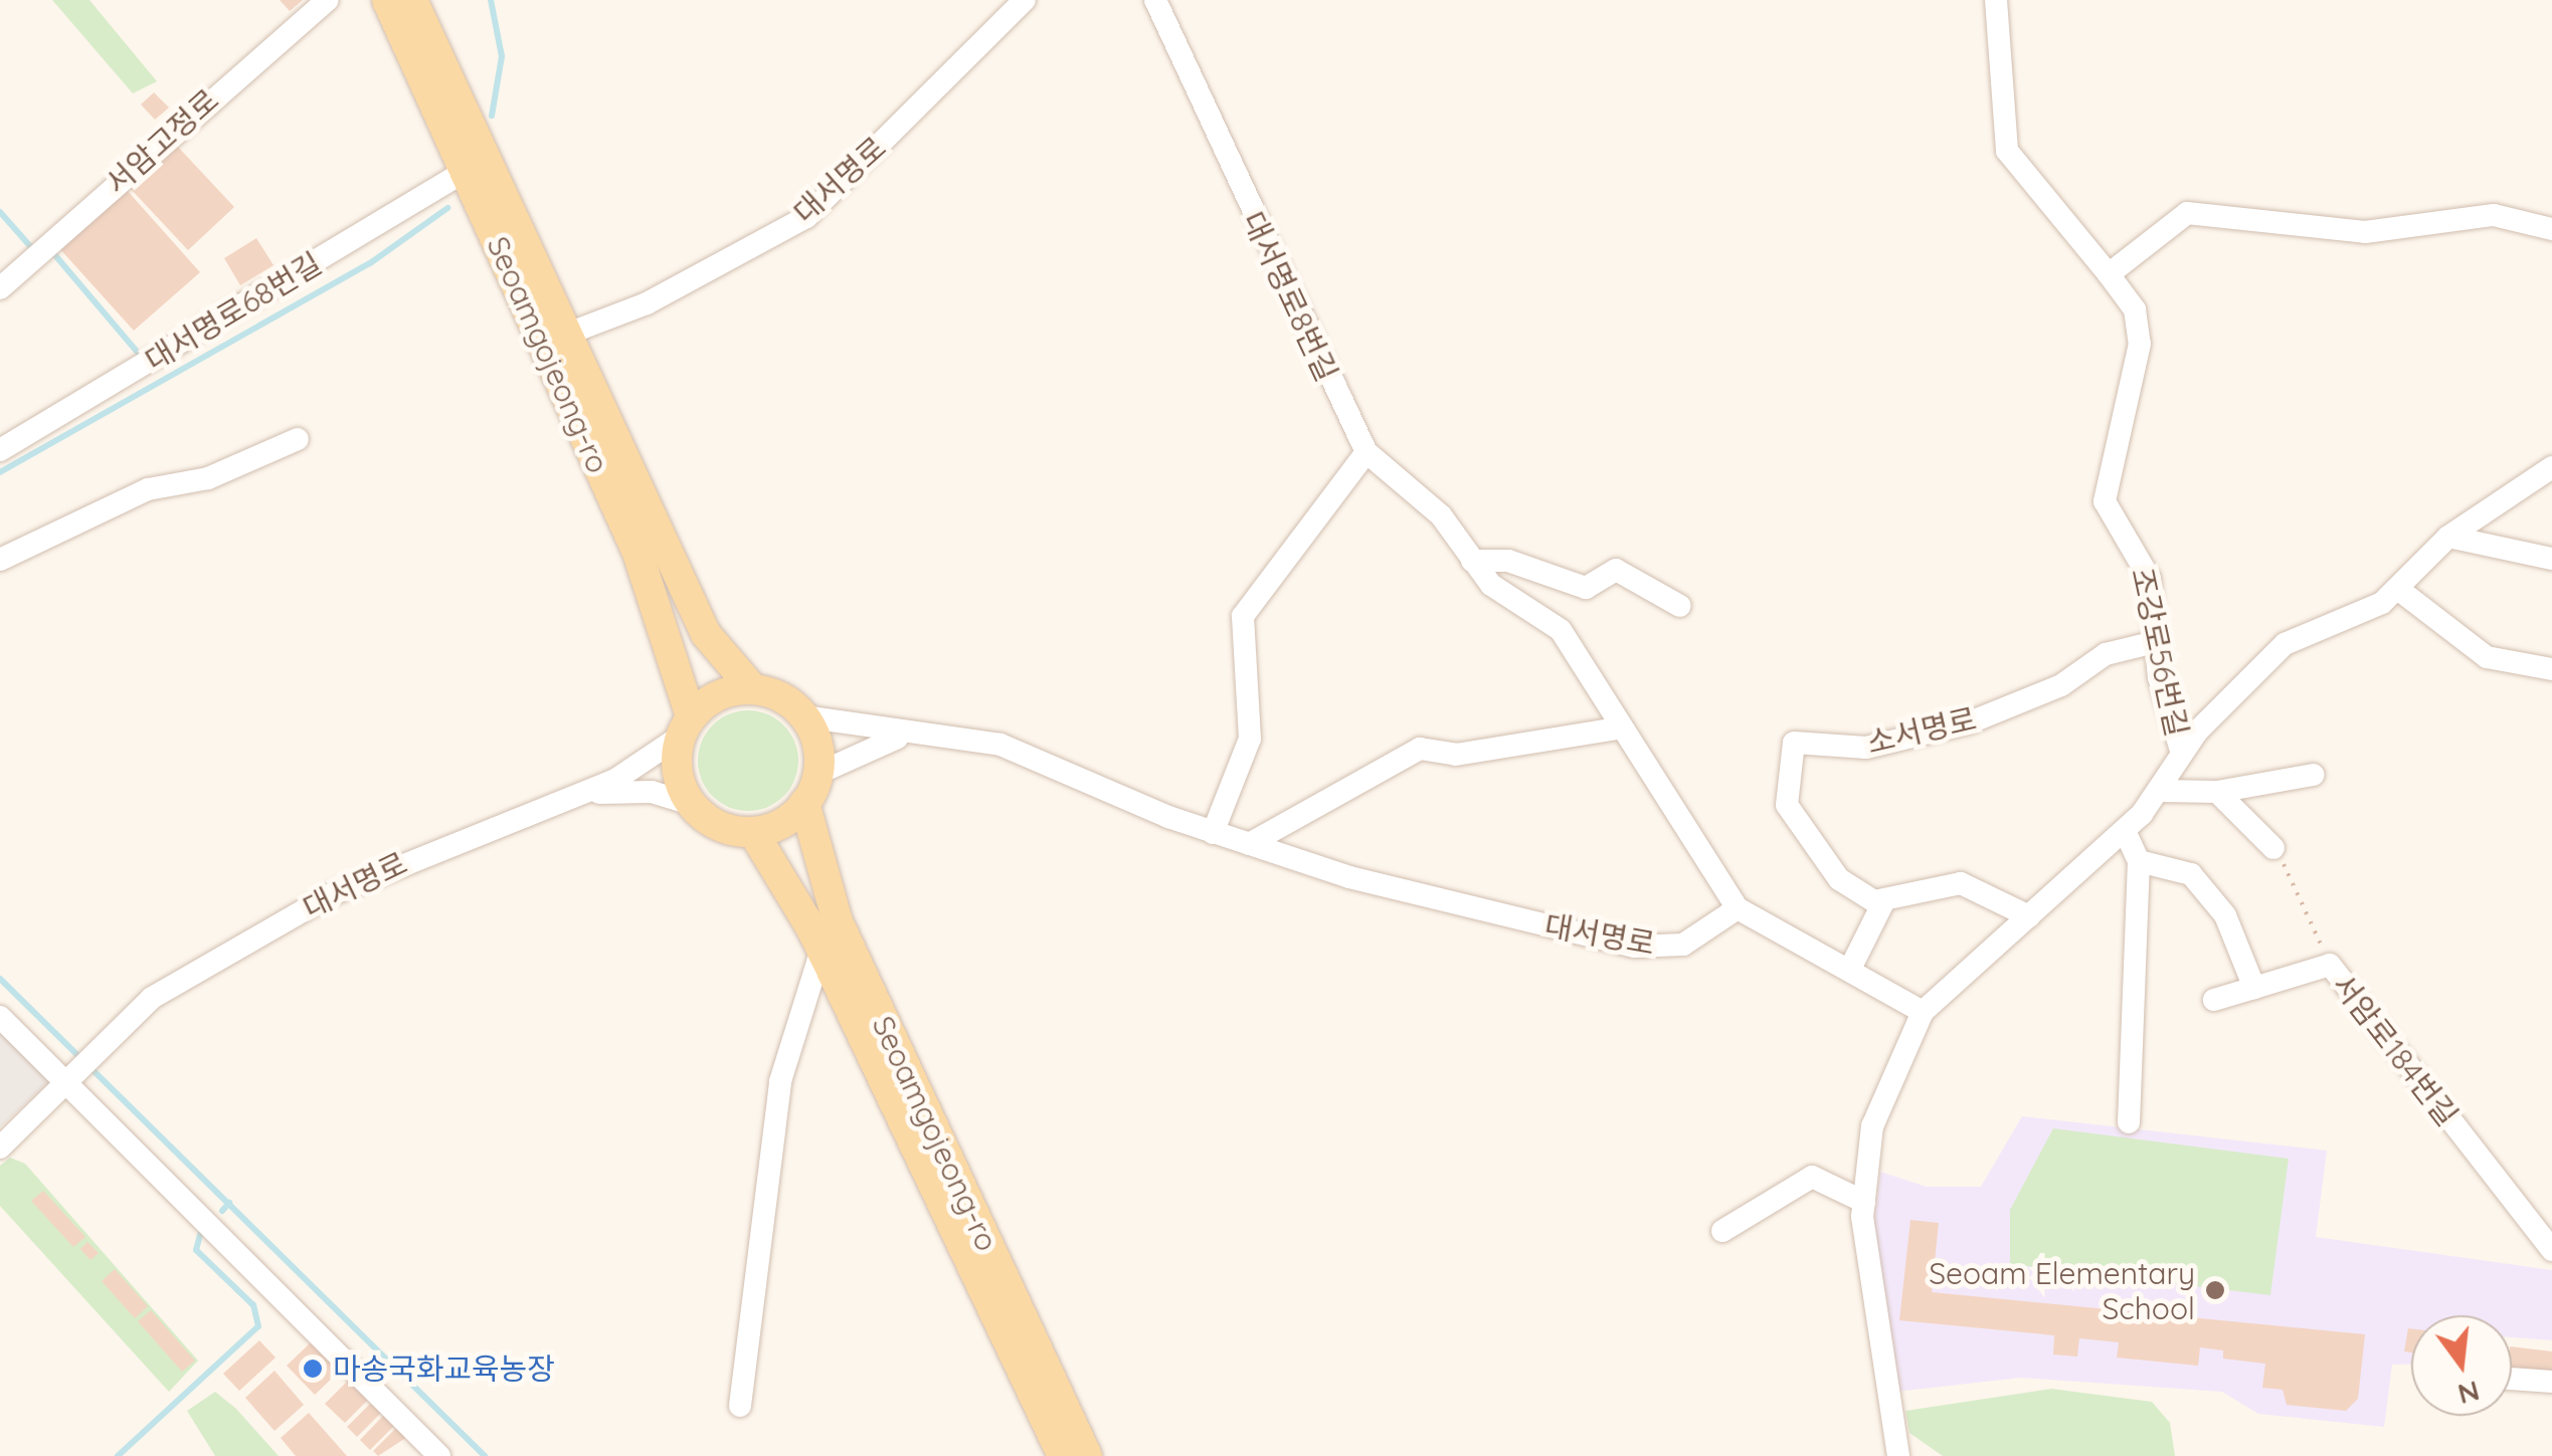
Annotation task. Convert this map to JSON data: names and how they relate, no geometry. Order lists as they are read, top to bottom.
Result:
{
  "streets": {
    "main road": ["Seoamgojeong-ro"],
    "street": [
      "서암고정로",
      "대서명로",
      "대서명로8번길",
      "대서명로68번길",
      "조강로56번길",
      "소서명로",
      "서암로184번길"
    ]
  },
  "crossings": [
    ["대서명로", "대서명로8번길"],
    ["대서명로", "Seoamgojeong-ro"],
    ["대서명로68번길", "Seoamgojeong-ro"],
    ["조강로56번길", "소서명로"]
  ],
  "places": ["Seoam Elementary School", "마송국화교육농장"],
  "north": "bottom"
}
